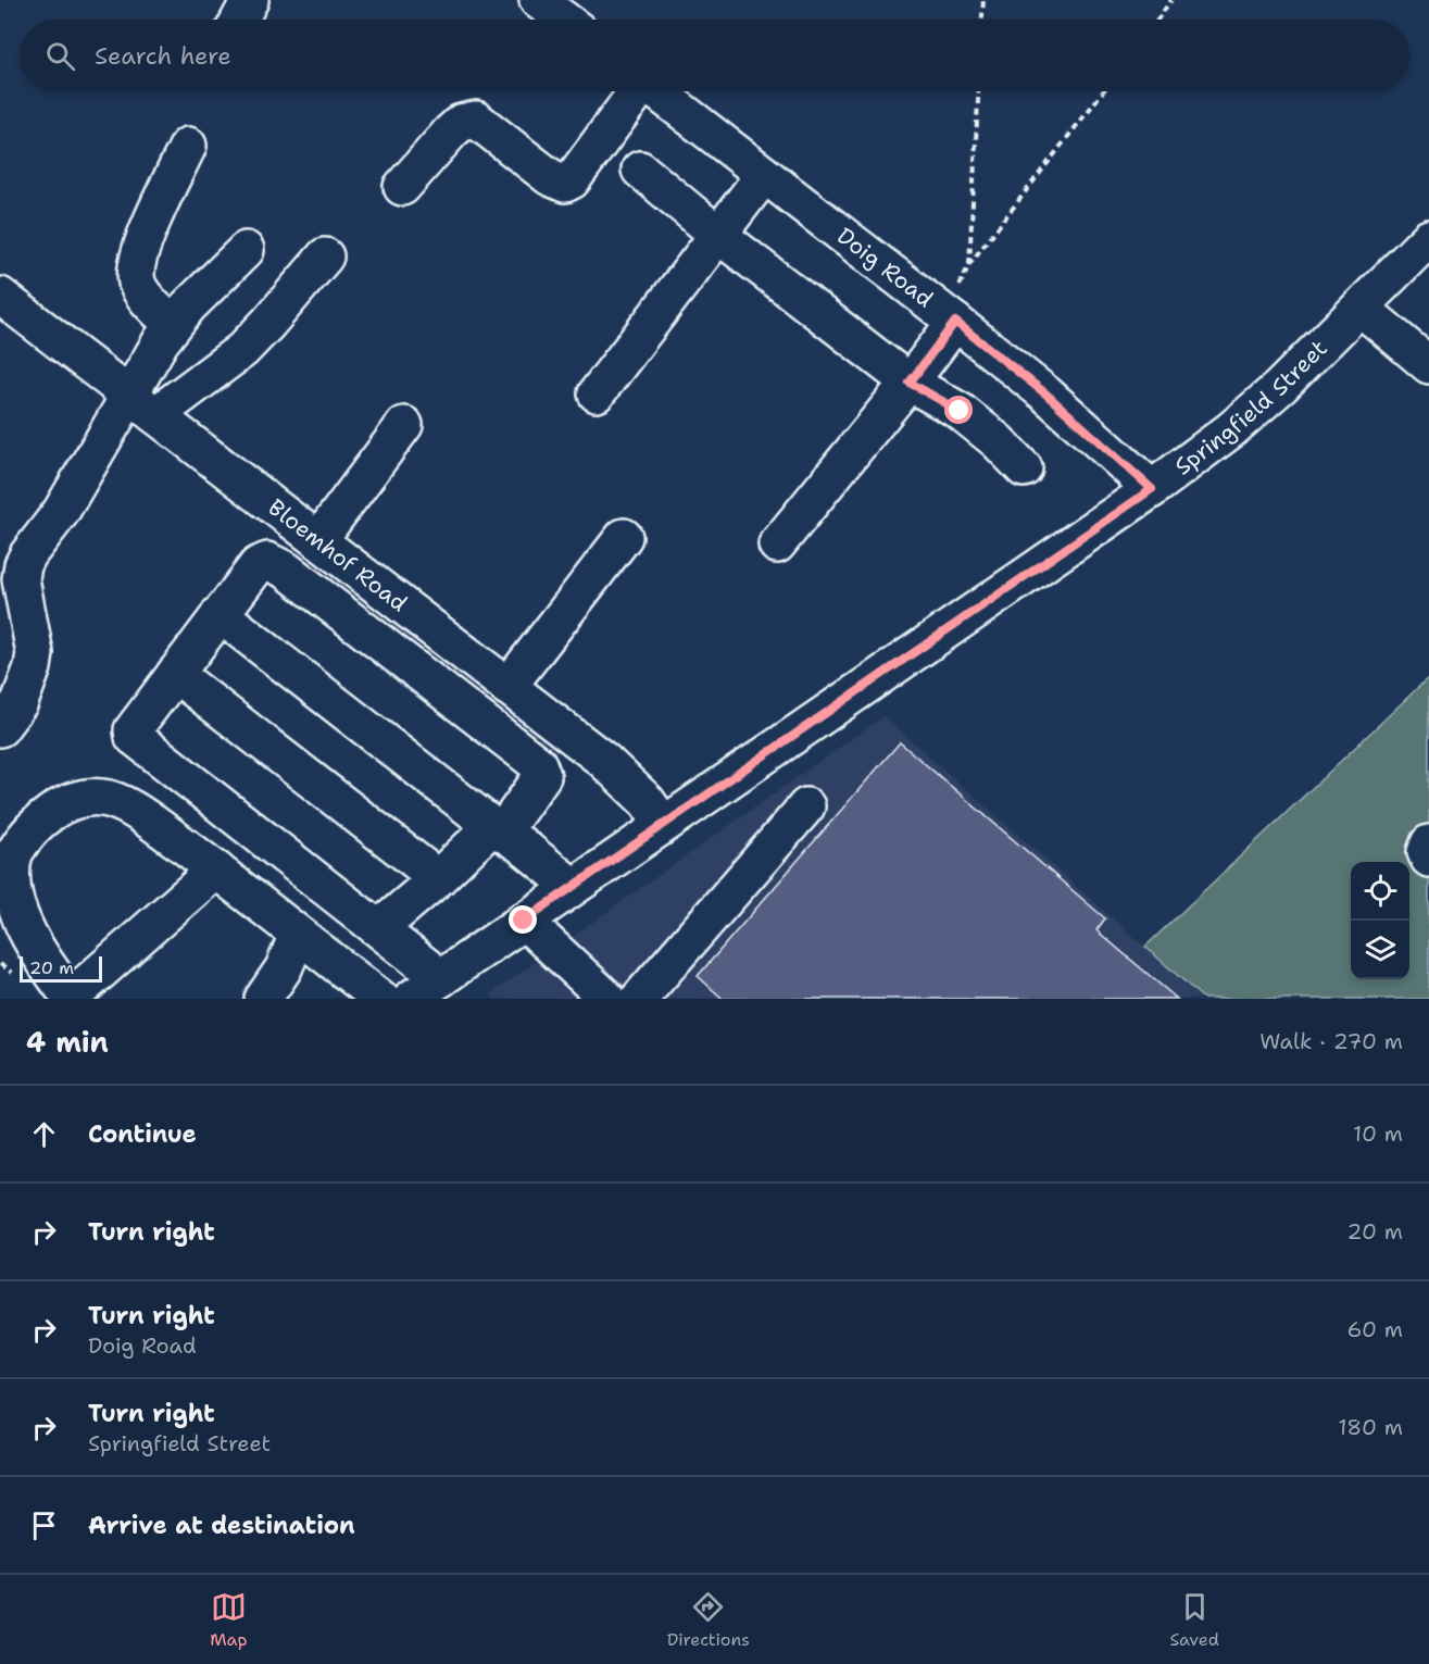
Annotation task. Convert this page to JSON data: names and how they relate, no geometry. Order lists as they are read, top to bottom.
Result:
{
  "streets": {
    "street": ["Doig Road", "Springfield Street", "Bloemhof Road"]
  },
  "crossings": [
    ["Doig Road", "Springfield Street"],
    ["Springfield Street", "Bloemhof Road"]
  ],
  "scale_bar": "20 m",
  "page": {
    "search": "Search here",
    "scale": "20 m",
    "heading": ["4 min", "Walk · 270 m"],
    "list": [
      ["Continue", "10 m"],
      ["Turn right", "20 m"],
      ["Turn right", "Doig Road", "60 m"],
      ["Turn right", "Springfield Street", "180 m"],
      "Arrive at destination"
    ],
    "nav": ["Map", "Directions", "Saved"]
  }
}
